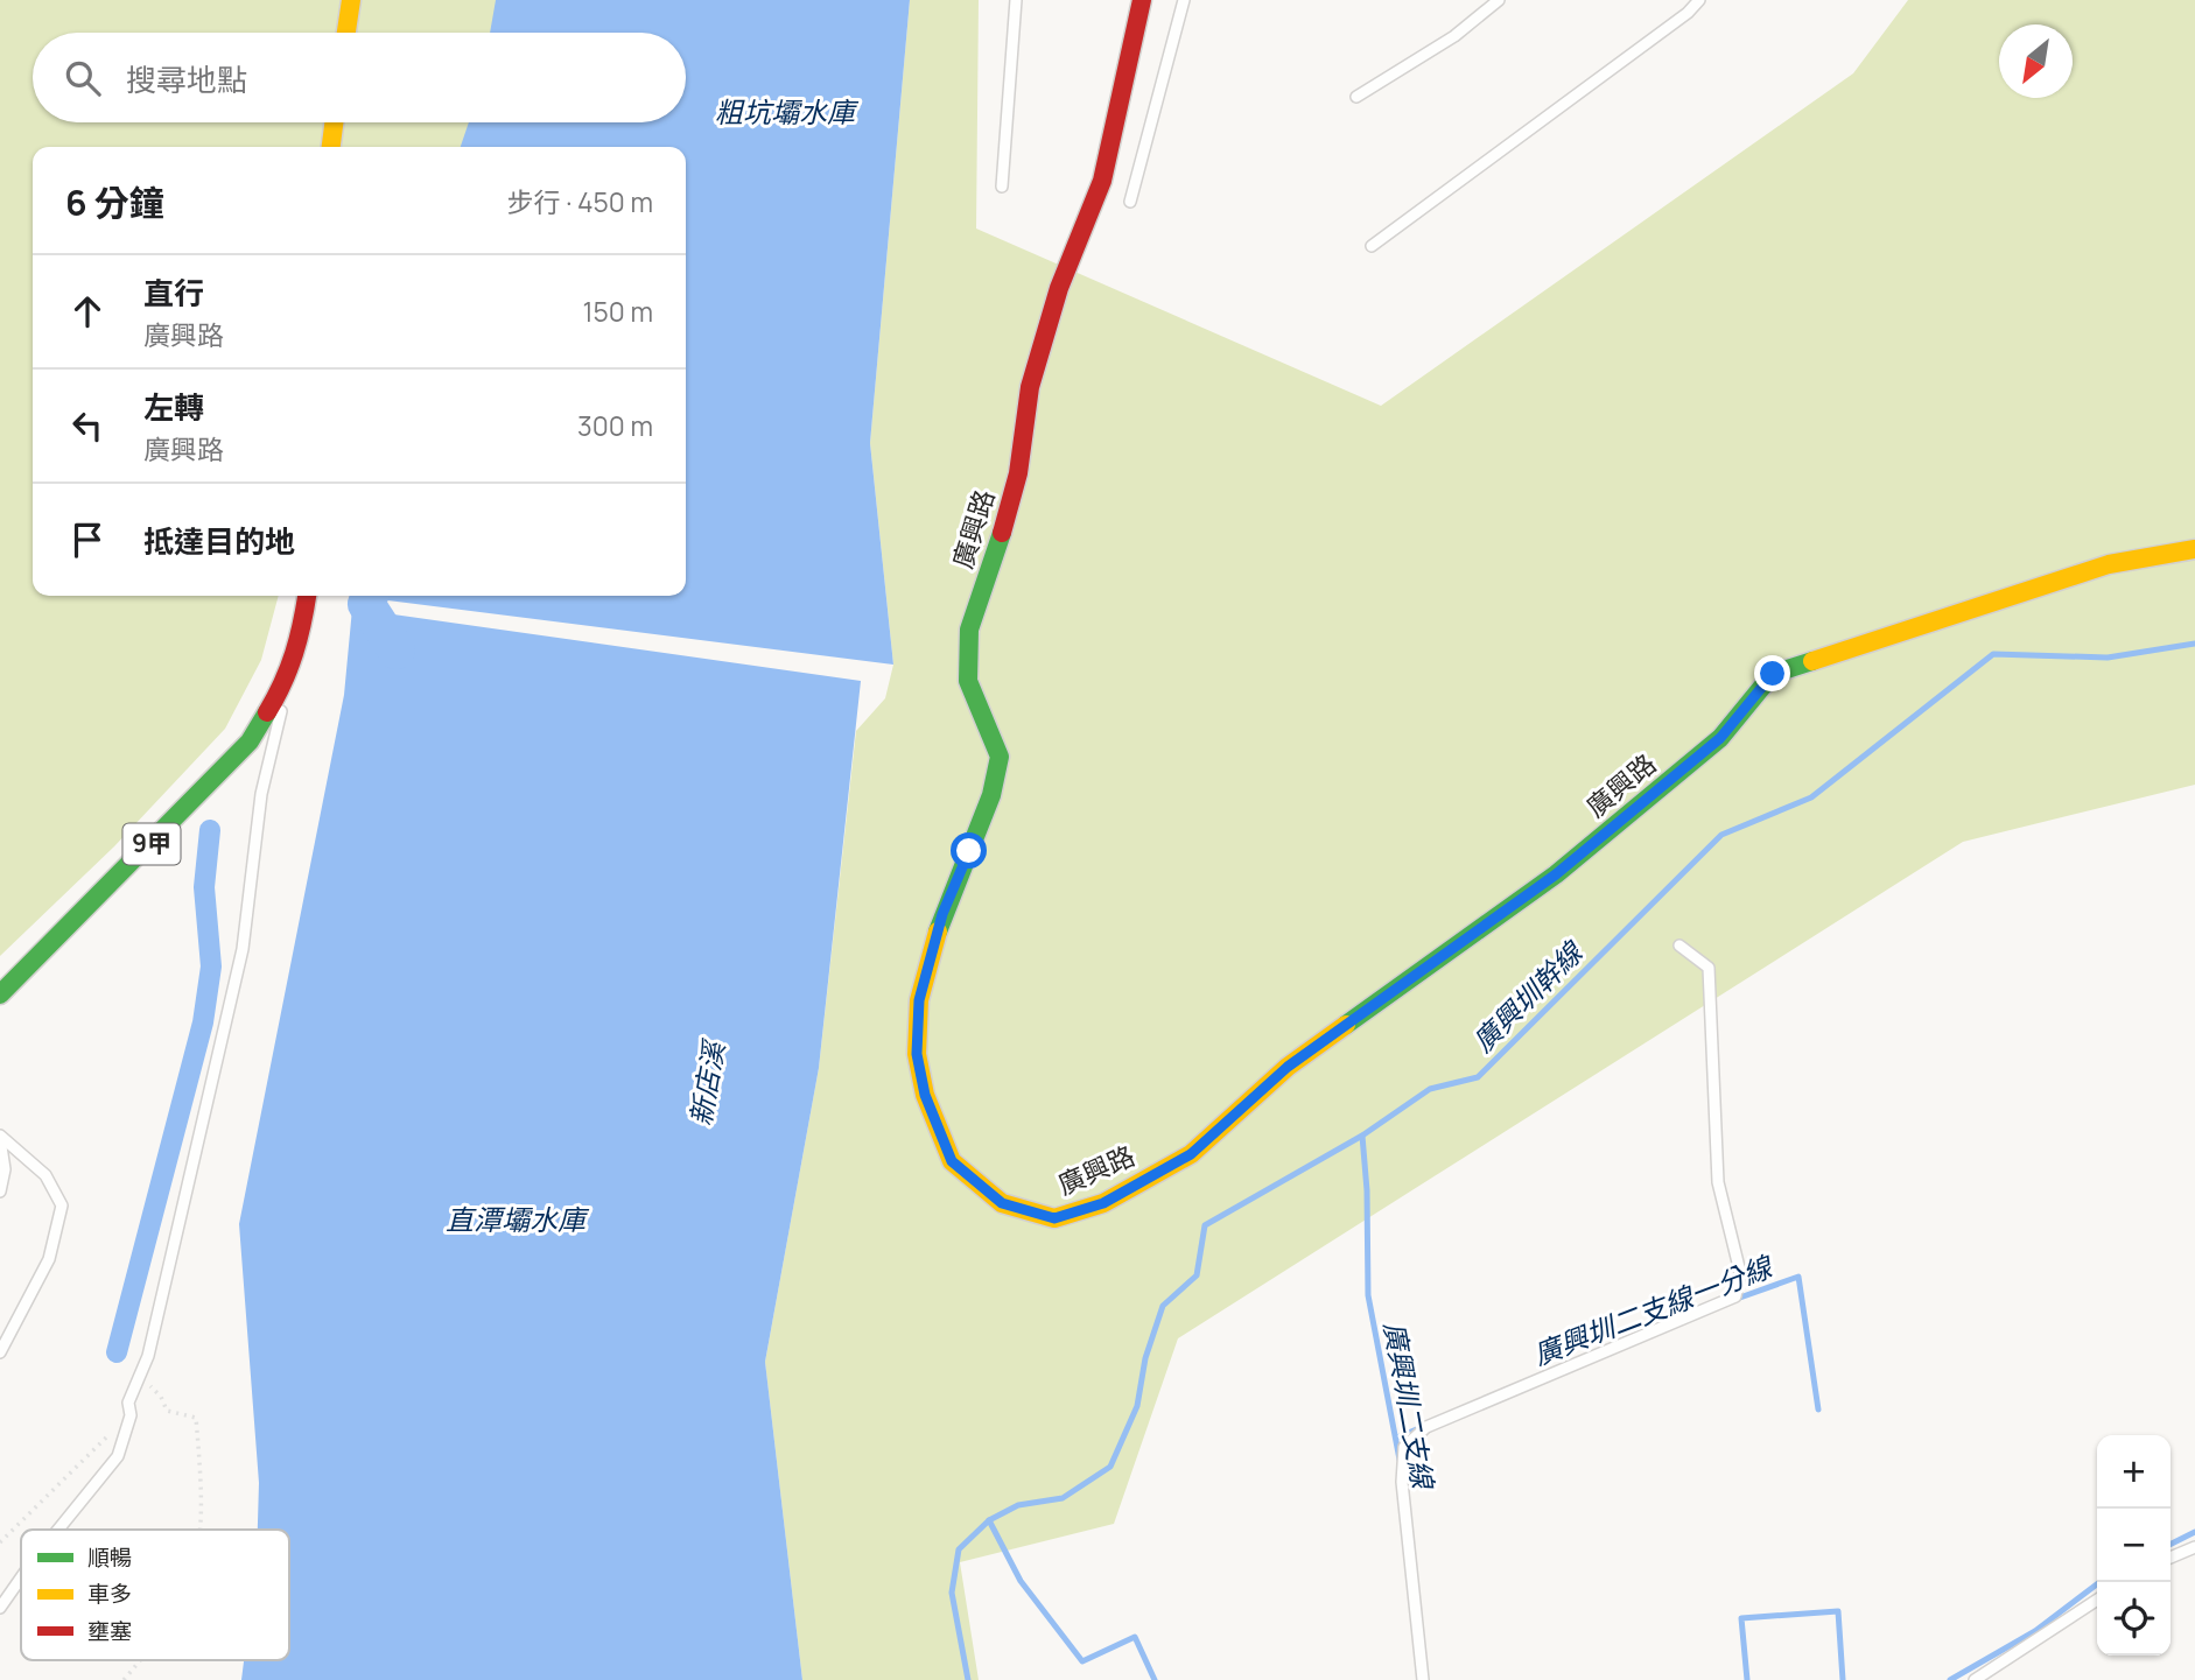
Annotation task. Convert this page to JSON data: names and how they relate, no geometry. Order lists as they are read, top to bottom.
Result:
{
  "streets": {
    "street": ["廣興路", "9甲"]
  },
  "water": [
    "粗坑壩水庫",
    "廣興圳幹線",
    "新店溪",
    "直潭壩水庫",
    "廣興圳二支線一分線",
    "廣興圳二支線"
  ],
  "legend": ["順暢", "車多", "壅塞"],
  "north": "bottom left",
  "page": {
    "search": "搜尋地點",
    "heading": ["6 分鐘", "步行 · 450 m"],
    "list": [
      ["直行", "廣興路", "150 m"],
      ["左轉", "廣興路", "300 m"],
      "抵達目的地"
    ],
    "map_buttons": ["+", "−"]
  }
}
